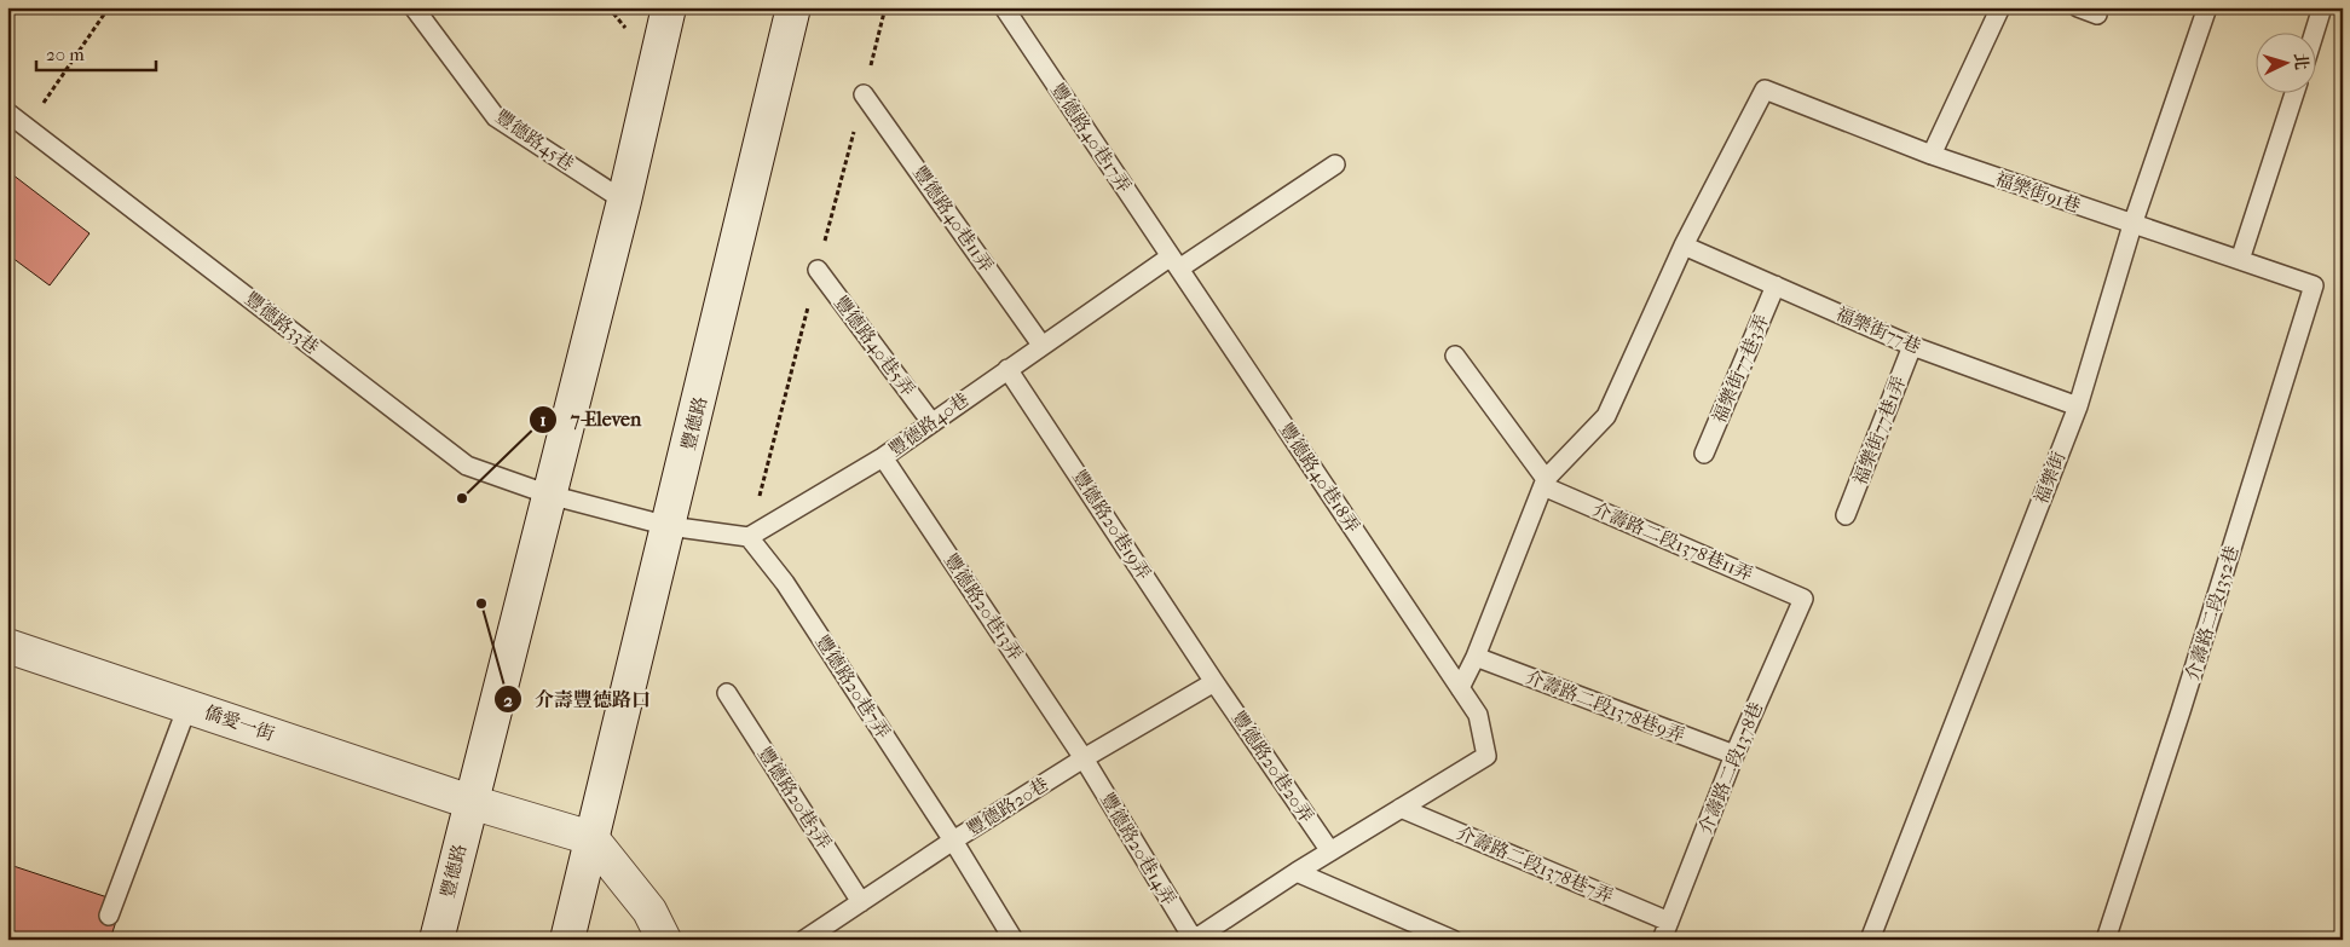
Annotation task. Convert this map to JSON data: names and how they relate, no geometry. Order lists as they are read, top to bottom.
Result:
{
  "streets": {
    "main road": ["豐德路", "僑愛一街"],
    "lane": [
      "豐德路40巷17弄",
      "豐德路45巷",
      "福樂街91巷",
      "豐德路40巷11弄",
      "豐德路33巷",
      "福樂街77巷",
      "豐德路40巷5弄",
      "福樂街77巷3弄",
      "豐德路40巷",
      "福樂街77巷1弄",
      "豐德路40巷18弄",
      "福樂街",
      "豐德路20巷19弄",
      "介壽路二段1378巷11弄",
      "豐德路20巷13弄",
      "介壽路二段1352巷",
      "豐德路20巷7弄",
      "介壽路二段1378巷9弄",
      "豐德路20巷20弄",
      "介壽路二段1378巷",
      "豐德路20巷3弄",
      "豐德路20巷",
      "豐德路20巷14弄",
      "介壽路二段1378巷7弄"
    ]
  },
  "crossings": [
    ["豐德路40巷17弄", "豐德路40巷"],
    ["豐德路40巷17弄", "豐德路40巷18弄"],
    ["豐德路45巷", "豐德路"],
    ["福樂街91巷", "福樂街77巷"],
    ["福樂街91巷", "福樂街"],
    ["福樂街91巷", "介壽路二段1352巷"],
    ["豐德路40巷11弄", "豐德路40巷"],
    ["豐德路33巷", "豐德路"],
    ["福樂街77巷", "福樂街77巷3弄"],
    ["福樂街77巷", "福樂街77巷1弄"],
    ["福樂街77巷", "福樂街"],
    ["豐德路40巷5弄", "豐德路40巷"],
    ["豐德路", "僑愛一街"],
    ["豐德路40巷", "豐德路40巷18弄"],
    ["豐德路40巷", "豐德路20巷19弄"],
    ["豐德路40巷", "豐德路20巷13弄"],
    ["豐德路40巷", "豐德路20巷7弄"],
    ["豐德路40巷18弄", "介壽路二段1378巷7弄"],
    ["豐德路20巷19弄", "豐德路20巷20弄"],
    ["豐德路20巷19弄", "豐德路20巷"],
    ["介壽路二段1378巷11弄", "介壽路二段1378巷"],
    ["豐德路20巷13弄", "豐德路20巷"],
    ["豐德路20巷13弄", "豐德路20巷14弄"],
    ["豐德路20巷7弄", "豐德路20巷"],
    ["介壽路二段1378巷9弄", "介壽路二段1378巷"],
    ["豐德路20巷20弄", "豐德路20巷"],
    ["介壽路二段1378巷", "介壽路二段1378巷7弄"],
    ["豐德路20巷3弄", "豐德路20巷"],
    ["豐德路20巷", "豐德路20巷14弄"]
  ],
  "places": ["7-Eleven", "介壽豐德路口"],
  "scale_bar": "20 m",
  "north": "right"
}
